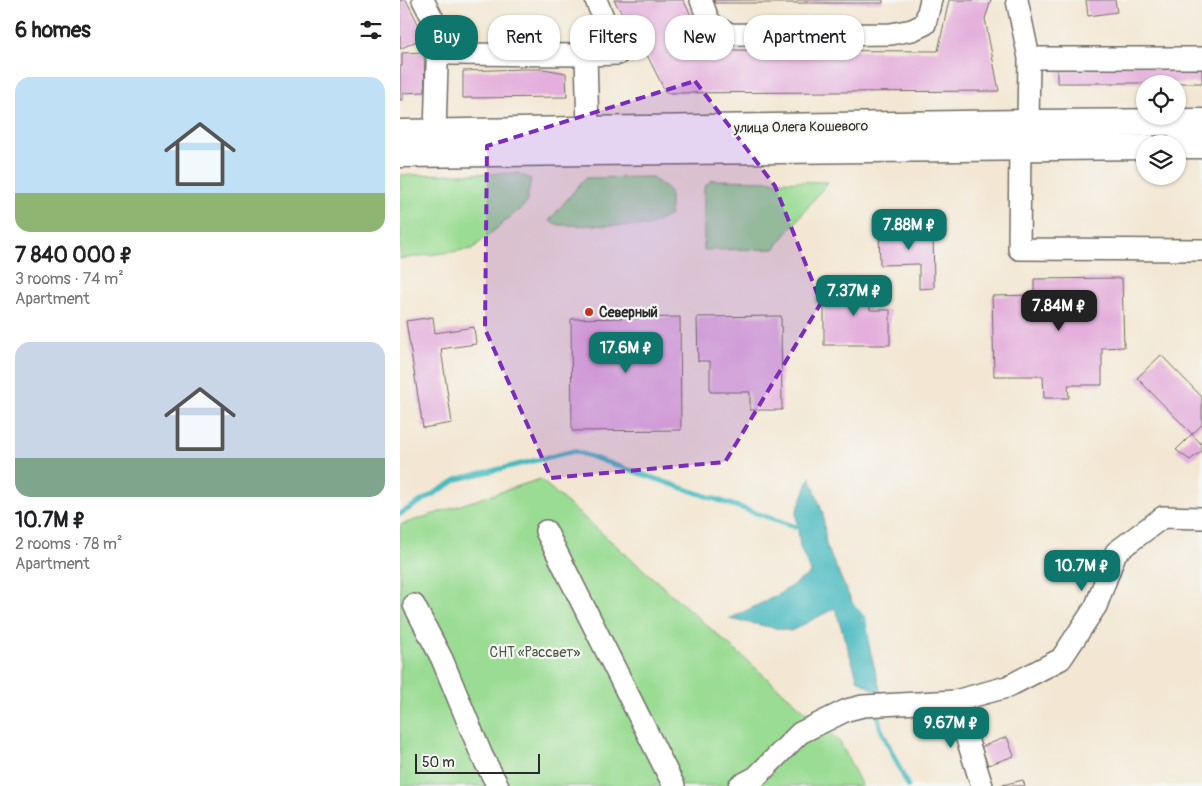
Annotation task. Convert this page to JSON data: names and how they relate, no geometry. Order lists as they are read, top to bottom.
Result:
{
  "streets": {
    "main road": ["улица Олега Кошевого"]
  },
  "parks": ["СНТ «Рассвет»"],
  "places": ["Северный"],
  "scale_bar": "50 m",
  "page": {
    "heading": "6 homes",
    "chip": [
      "Buy",
      "Rent",
      "Filters",
      "New",
      "Apartment"
    ],
    "list": [
      {
        "name": "7 840 000 ₽",
        "note": "3 rooms · 74 m² · Apartment"
      },
      {
        "name": "10.7M ₽",
        "note": "2 rooms · 78 m² · Apartment"
      }
    ],
    "price": [
      "7.88M ₽",
      "7.37M ₽",
      "7.84M ₽",
      "17.6M ₽",
      "10.7M ₽",
      "9.67M ₽"
    ],
    "scale": "50 m"
  }
}
